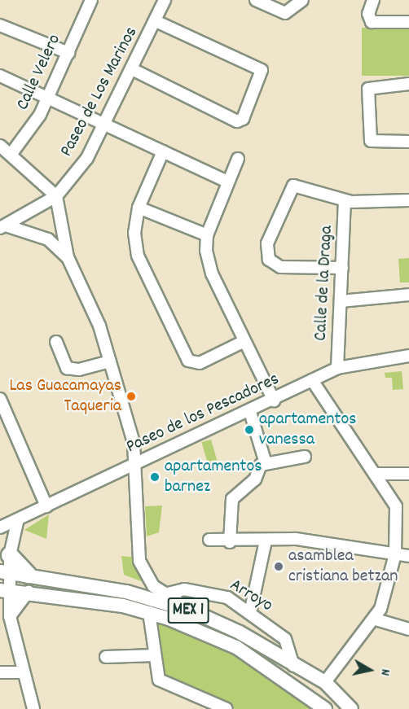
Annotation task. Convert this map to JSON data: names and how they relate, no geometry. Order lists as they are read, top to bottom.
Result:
{
  "streets": {
    "main road": ["MEX 1"],
    "street": [
      "Calle Velero",
      "Paseo de Los Marinos",
      "Calle de la Draga",
      "Paseo de los Pescadores",
      "Arroyo"
    ]
  },
  "crossings": [
    ["Calle de la Draga", "Paseo de los Pescadores"],
    ["Arroyo", "MEX 1"]
  ],
  "places": [
    "Las Guacamayas Taqueria",
    "apartamentos vanessa",
    "apartamentos barnez",
    "asamblea cristiana betzan"
  ],
  "north": "right"
}
